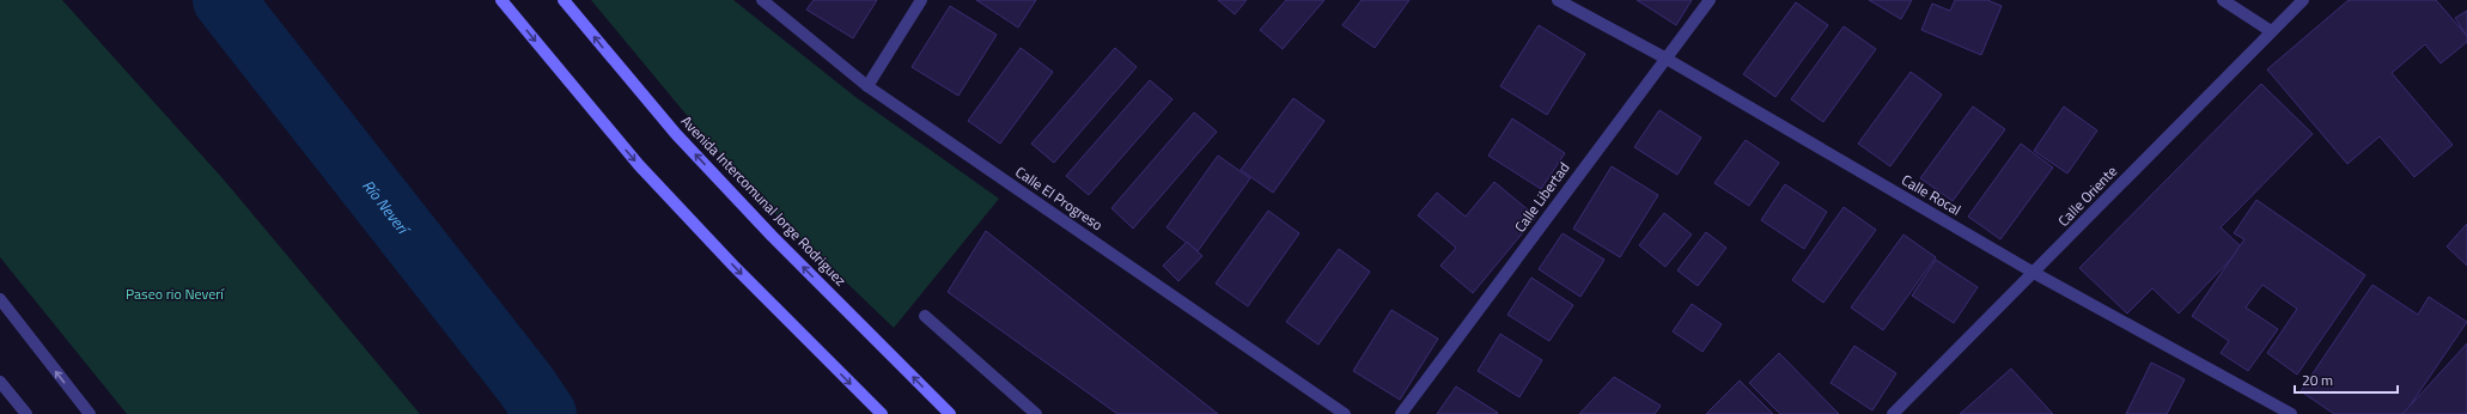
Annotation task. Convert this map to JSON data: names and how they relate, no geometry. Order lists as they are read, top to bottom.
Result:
{
  "streets": {
    "main road": ["Avenida Intercomunal Jorge Rodriguez"],
    "street": [
      "Calle Rocal",
      "Calle Oriente",
      "Calle Libertad",
      "Calle El Progreso"
    ]
  },
  "crossings": [
    ["Calle Rocal", "Calle Oriente"],
    ["Calle Rocal", "Calle Libertad"]
  ],
  "water": ["Río Neverí"],
  "parks": ["Paseo rio Neverí"],
  "scale_bar": "20 m"
}
